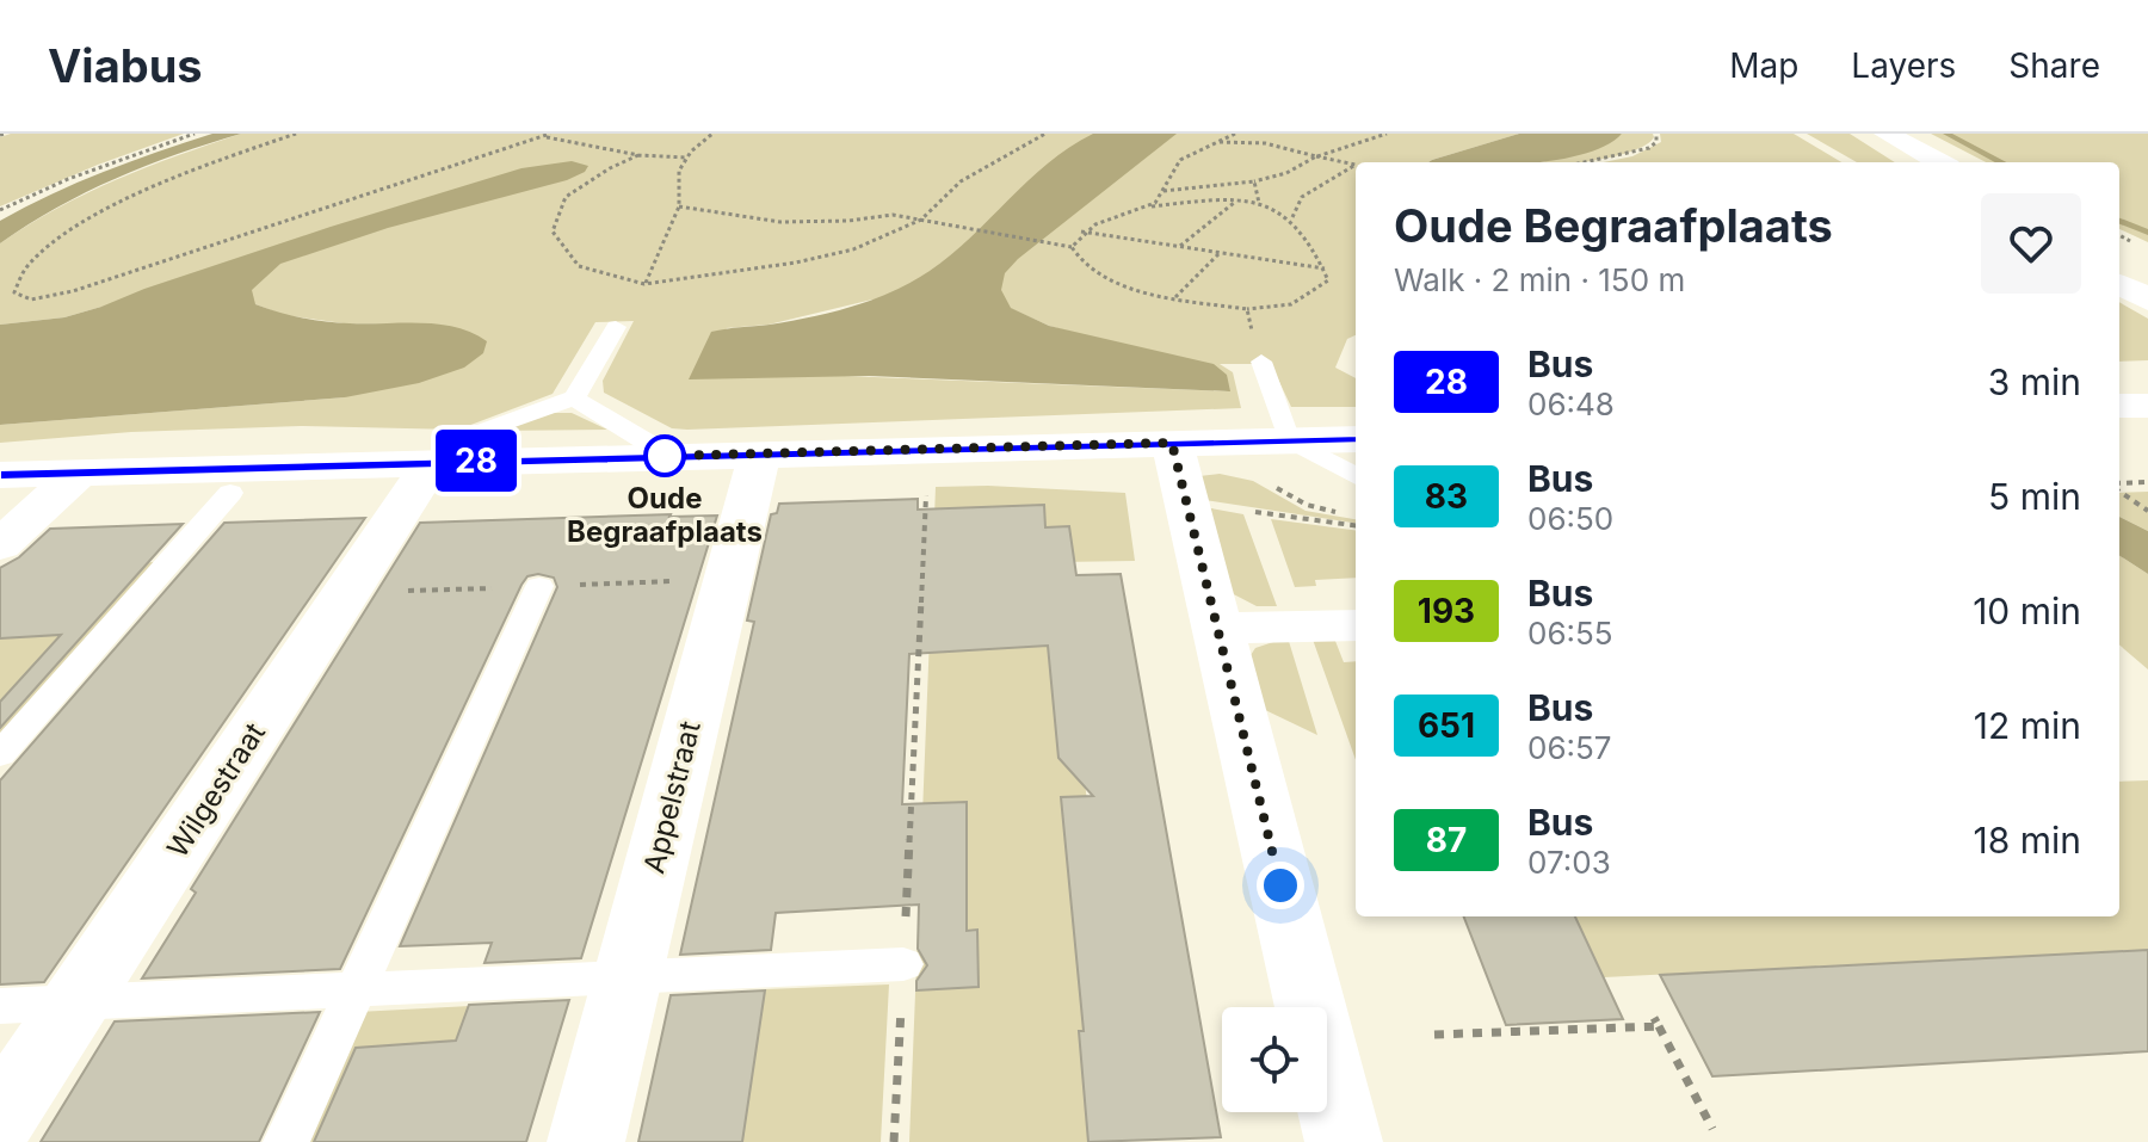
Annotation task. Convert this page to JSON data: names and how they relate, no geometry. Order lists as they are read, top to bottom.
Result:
{
  "streets": {
    "street": ["Wilgestraat", "Appelstraat"]
  },
  "places": ["Oude Begraafplaats"],
  "lines": ["bus line 28"],
  "page": {
    "header": "Viabus",
    "nav": ["Map", "Layers", "Share"],
    "on_map": "28",
    "heading": ["Oude Begraafplaats", "Walk · 2 min · 150 m"],
    "list": [
      {
        "mark": "28",
        "name": "Bus",
        "note": "06:48",
        "value": "3 min"
      },
      {
        "mark": "83",
        "name": "Bus",
        "note": "06:50",
        "value": "5 min"
      },
      {
        "mark": "193",
        "name": "Bus",
        "note": "06:55",
        "value": "10 min"
      },
      {
        "mark": "651",
        "name": "Bus",
        "note": "06:57",
        "value": "12 min"
      },
      {
        "mark": "87",
        "name": "Bus",
        "note": "07:03",
        "value": "18 min"
      }
    ]
  }
}
